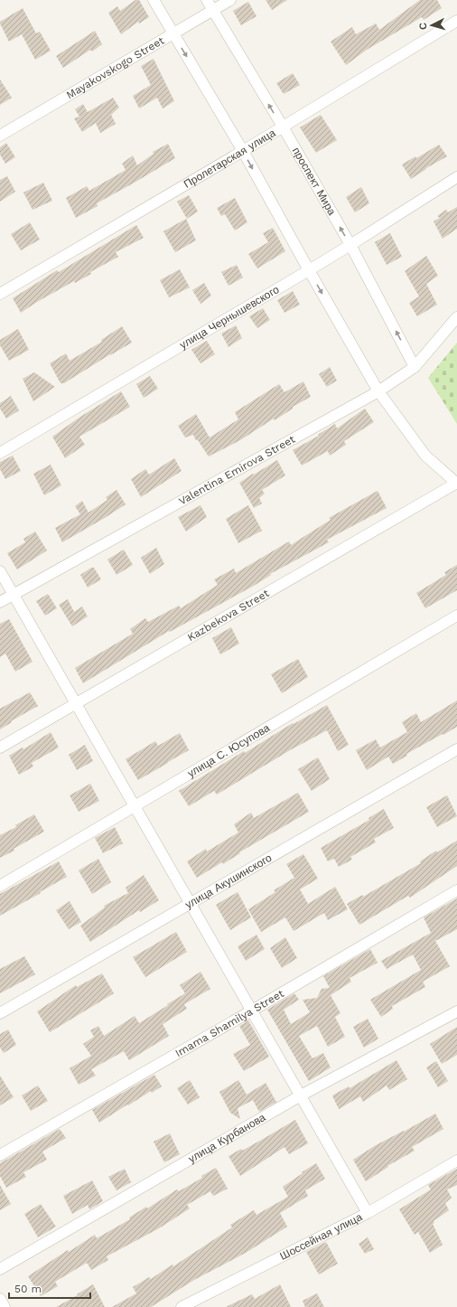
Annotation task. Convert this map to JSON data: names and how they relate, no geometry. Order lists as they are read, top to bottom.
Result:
{
  "streets": {
    "street": [
      "Mayakovskogo Street",
      "Пролетарская улица",
      "проспект Мира",
      "улица Чернышевского",
      "Valentina Emirova Street",
      "Kazbekova Street",
      "улица С. Юсупова",
      "улица Акушинского",
      "Imama Shamilya Street",
      "улица Курбанова",
      "Шоссейная улица"
    ]
  },
  "crossings": [
    ["Mayakovskogo Street", "проспект Мира"],
    ["Пролетарская улица", "проспект Мира"],
    ["проспект Мира", "улица Чернышевского"],
    ["проспект Мира", "Valentina Emirova Street"]
  ],
  "scale_bar": "50 m",
  "north": "left"
}
